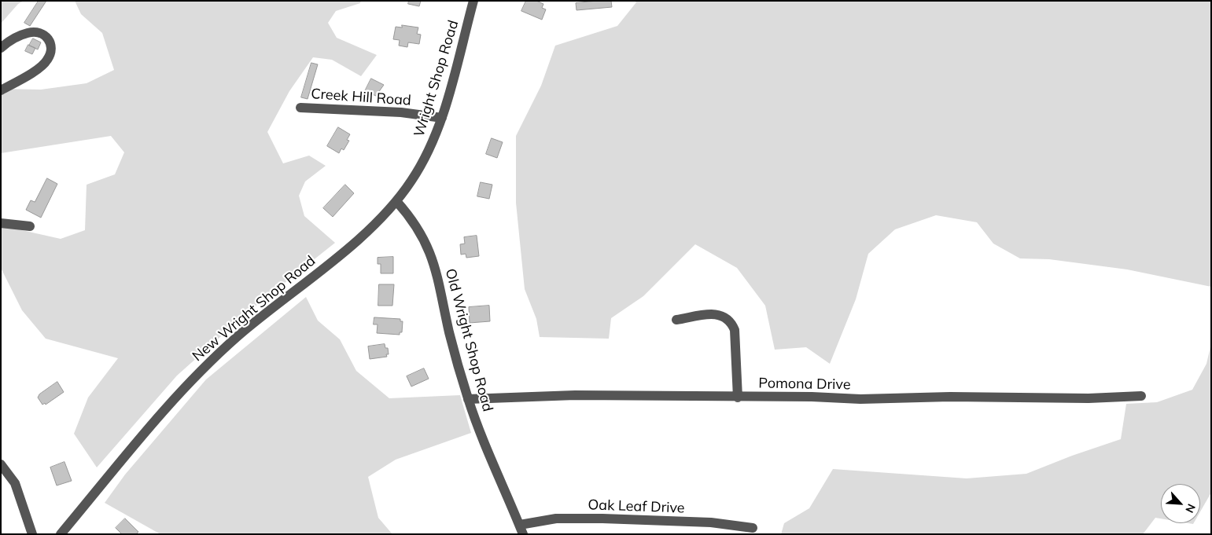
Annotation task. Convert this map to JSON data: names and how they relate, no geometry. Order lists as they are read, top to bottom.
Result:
{
  "streets": {
    "street": [
      "Wright Shop Road",
      "Creek Hill Road",
      "New Wright Shop Road",
      "Old Wright Shop Road",
      "Pomona Drive",
      "Oak Leaf Drive"
    ]
  },
  "crossings": [
    ["Wright Shop Road", "Creek Hill Road"],
    ["Wright Shop Road", "New Wright Shop Road"],
    ["Wright Shop Road", "Old Wright Shop Road"],
    ["New Wright Shop Road", "Old Wright Shop Road"],
    ["Old Wright Shop Road", "Pomona Drive"],
    ["Old Wright Shop Road", "Oak Leaf Drive"]
  ],
  "north": "bottom right"
}
